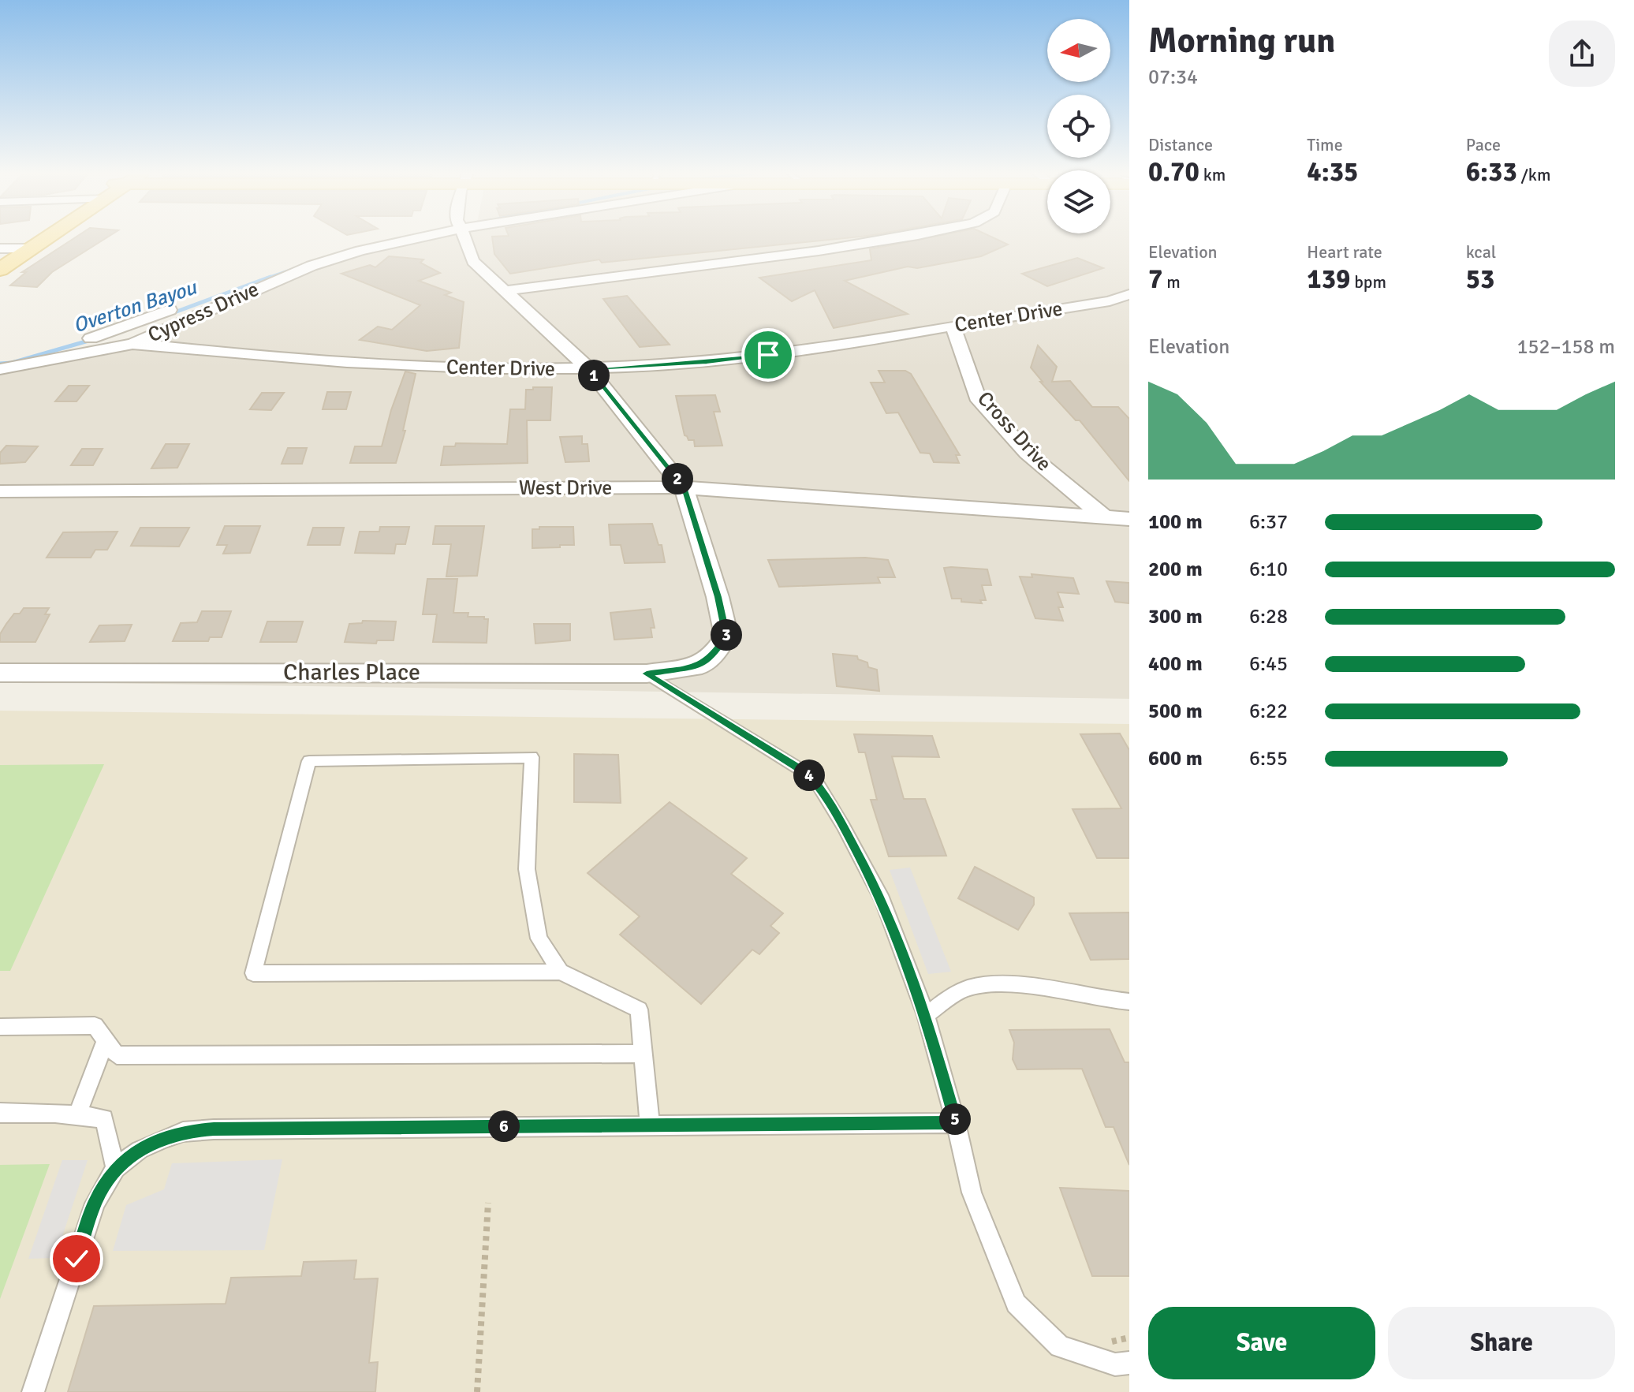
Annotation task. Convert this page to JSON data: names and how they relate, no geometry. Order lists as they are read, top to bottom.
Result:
{
  "streets": {
    "street": [
      "Cypress Drive",
      "Center Drive",
      "Cross Drive",
      "West Drive",
      "Charles Place"
    ]
  },
  "crossings": [
    ["Cypress Drive", "Center Drive"],
    ["Center Drive", "Cross Drive"],
    ["Cross Drive", "West Drive"],
    ["West Drive", "Charles Place"]
  ],
  "water": ["Overton Bayou"],
  "north": "left",
  "page": {
    "heading": ["Morning run", "07:34"],
    "stats": [
      ["Distance", "0.70 km"],
      ["Time", "4:35"],
      ["Pace", "6:33 /km"],
      ["Elevation", "7 m"],
      ["Heart rate", "139 bpm"],
      ["kcal", "53"]
    ],
    "chart": ["Elevation", "152–158 m"],
    "pins": [
      "1",
      "2",
      "3",
      "4",
      "5",
      "6"
    ],
    "list": [
      {
        "name": "100 m",
        "note": "6:37"
      },
      {
        "name": "200 m",
        "note": "6:10"
      },
      {
        "name": "300 m",
        "note": "6:28"
      },
      {
        "name": "400 m",
        "note": "6:45"
      },
      {
        "name": "500 m",
        "note": "6:22"
      },
      {
        "name": "600 m",
        "note": "6:55"
      }
    ],
    "buttons": ["Save", "Share"]
  }
}
